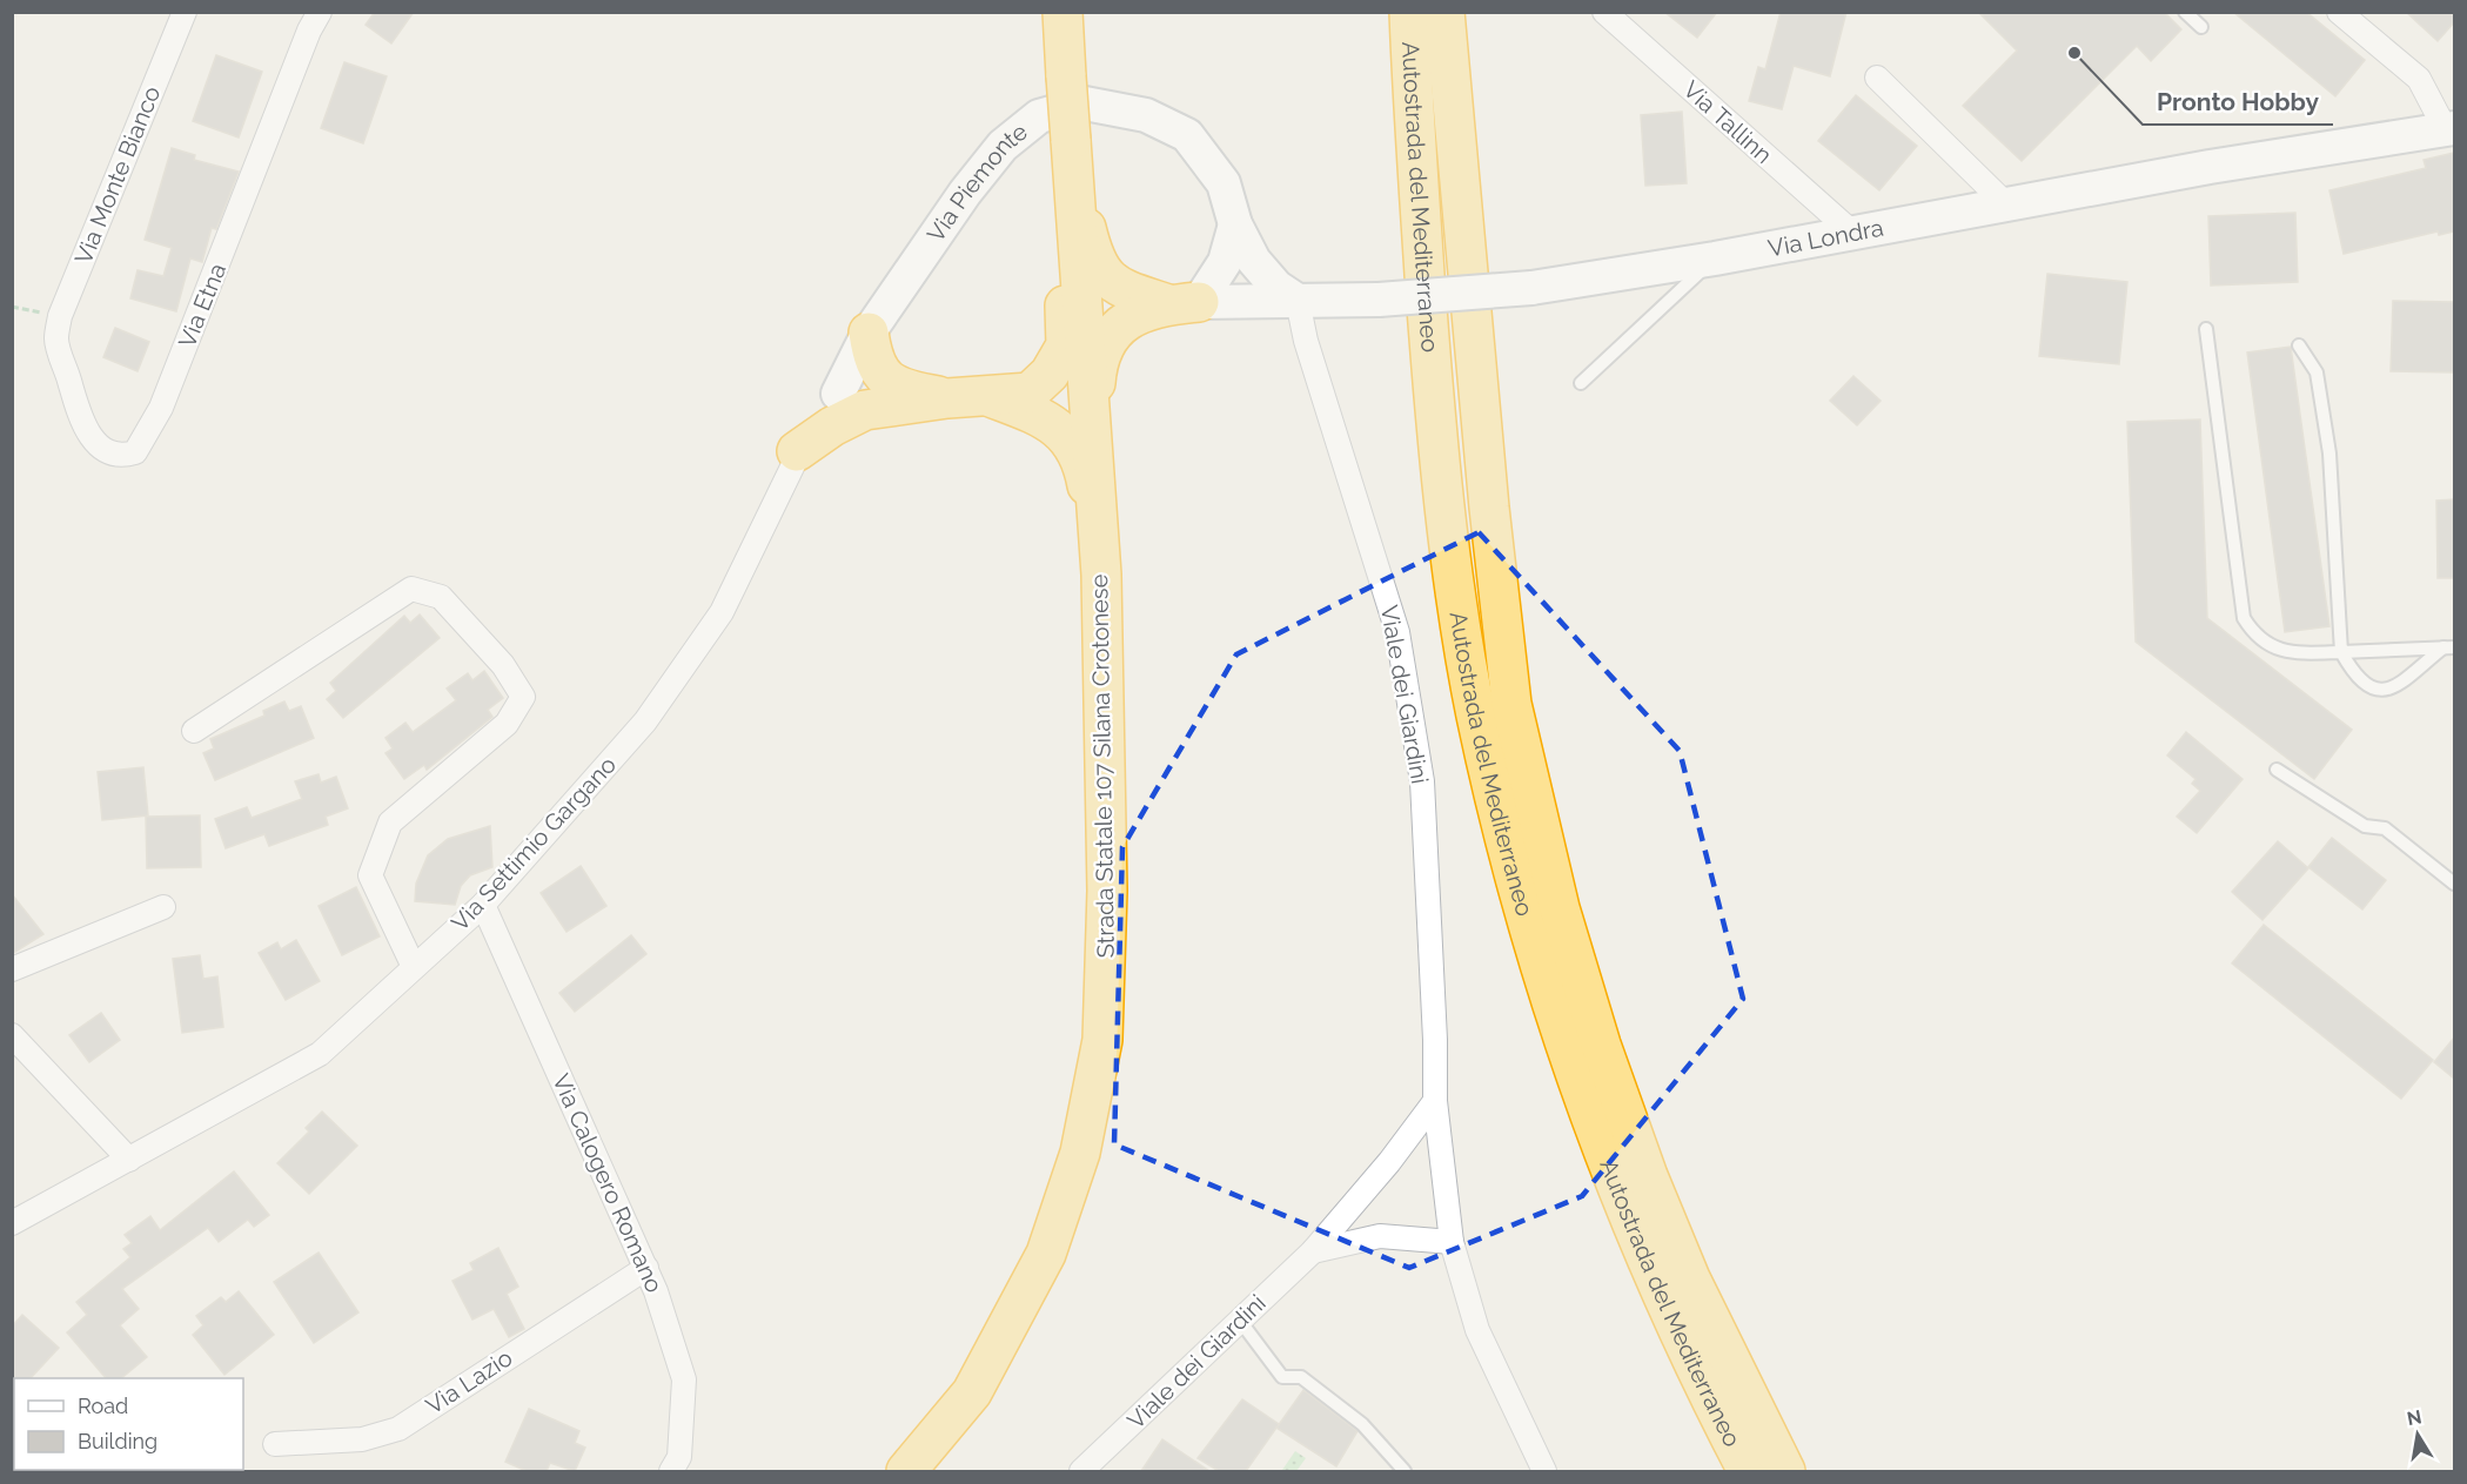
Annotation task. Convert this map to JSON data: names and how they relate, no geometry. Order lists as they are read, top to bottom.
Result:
{
  "streets": {
    "highway": ["Autostrada del Mediterraneo", "Strada Statale 107 Silana Crotonese"],
    "street": [
      "Via Tallinn",
      "Via Monte Bianco",
      "Via Piemonte",
      "Via Londra",
      "Via Etna",
      "Viale dei Giardini",
      "Via Settimio Gargano",
      "Via Calogero Romano",
      "Via Lazio"
    ]
  },
  "crossings": [
    ["Via Tallinn", "Via Londra"],
    ["Via Monte Bianco", "Via Etna"],
    ["Via Londra", "Viale dei Giardini"],
    ["Via Settimio Gargano", "Via Calogero Romano"],
    ["Via Calogero Romano", "Via Lazio"]
  ],
  "places": ["Pronto Hobby"],
  "legend": ["Road", "Building"],
  "north": "top"
}
